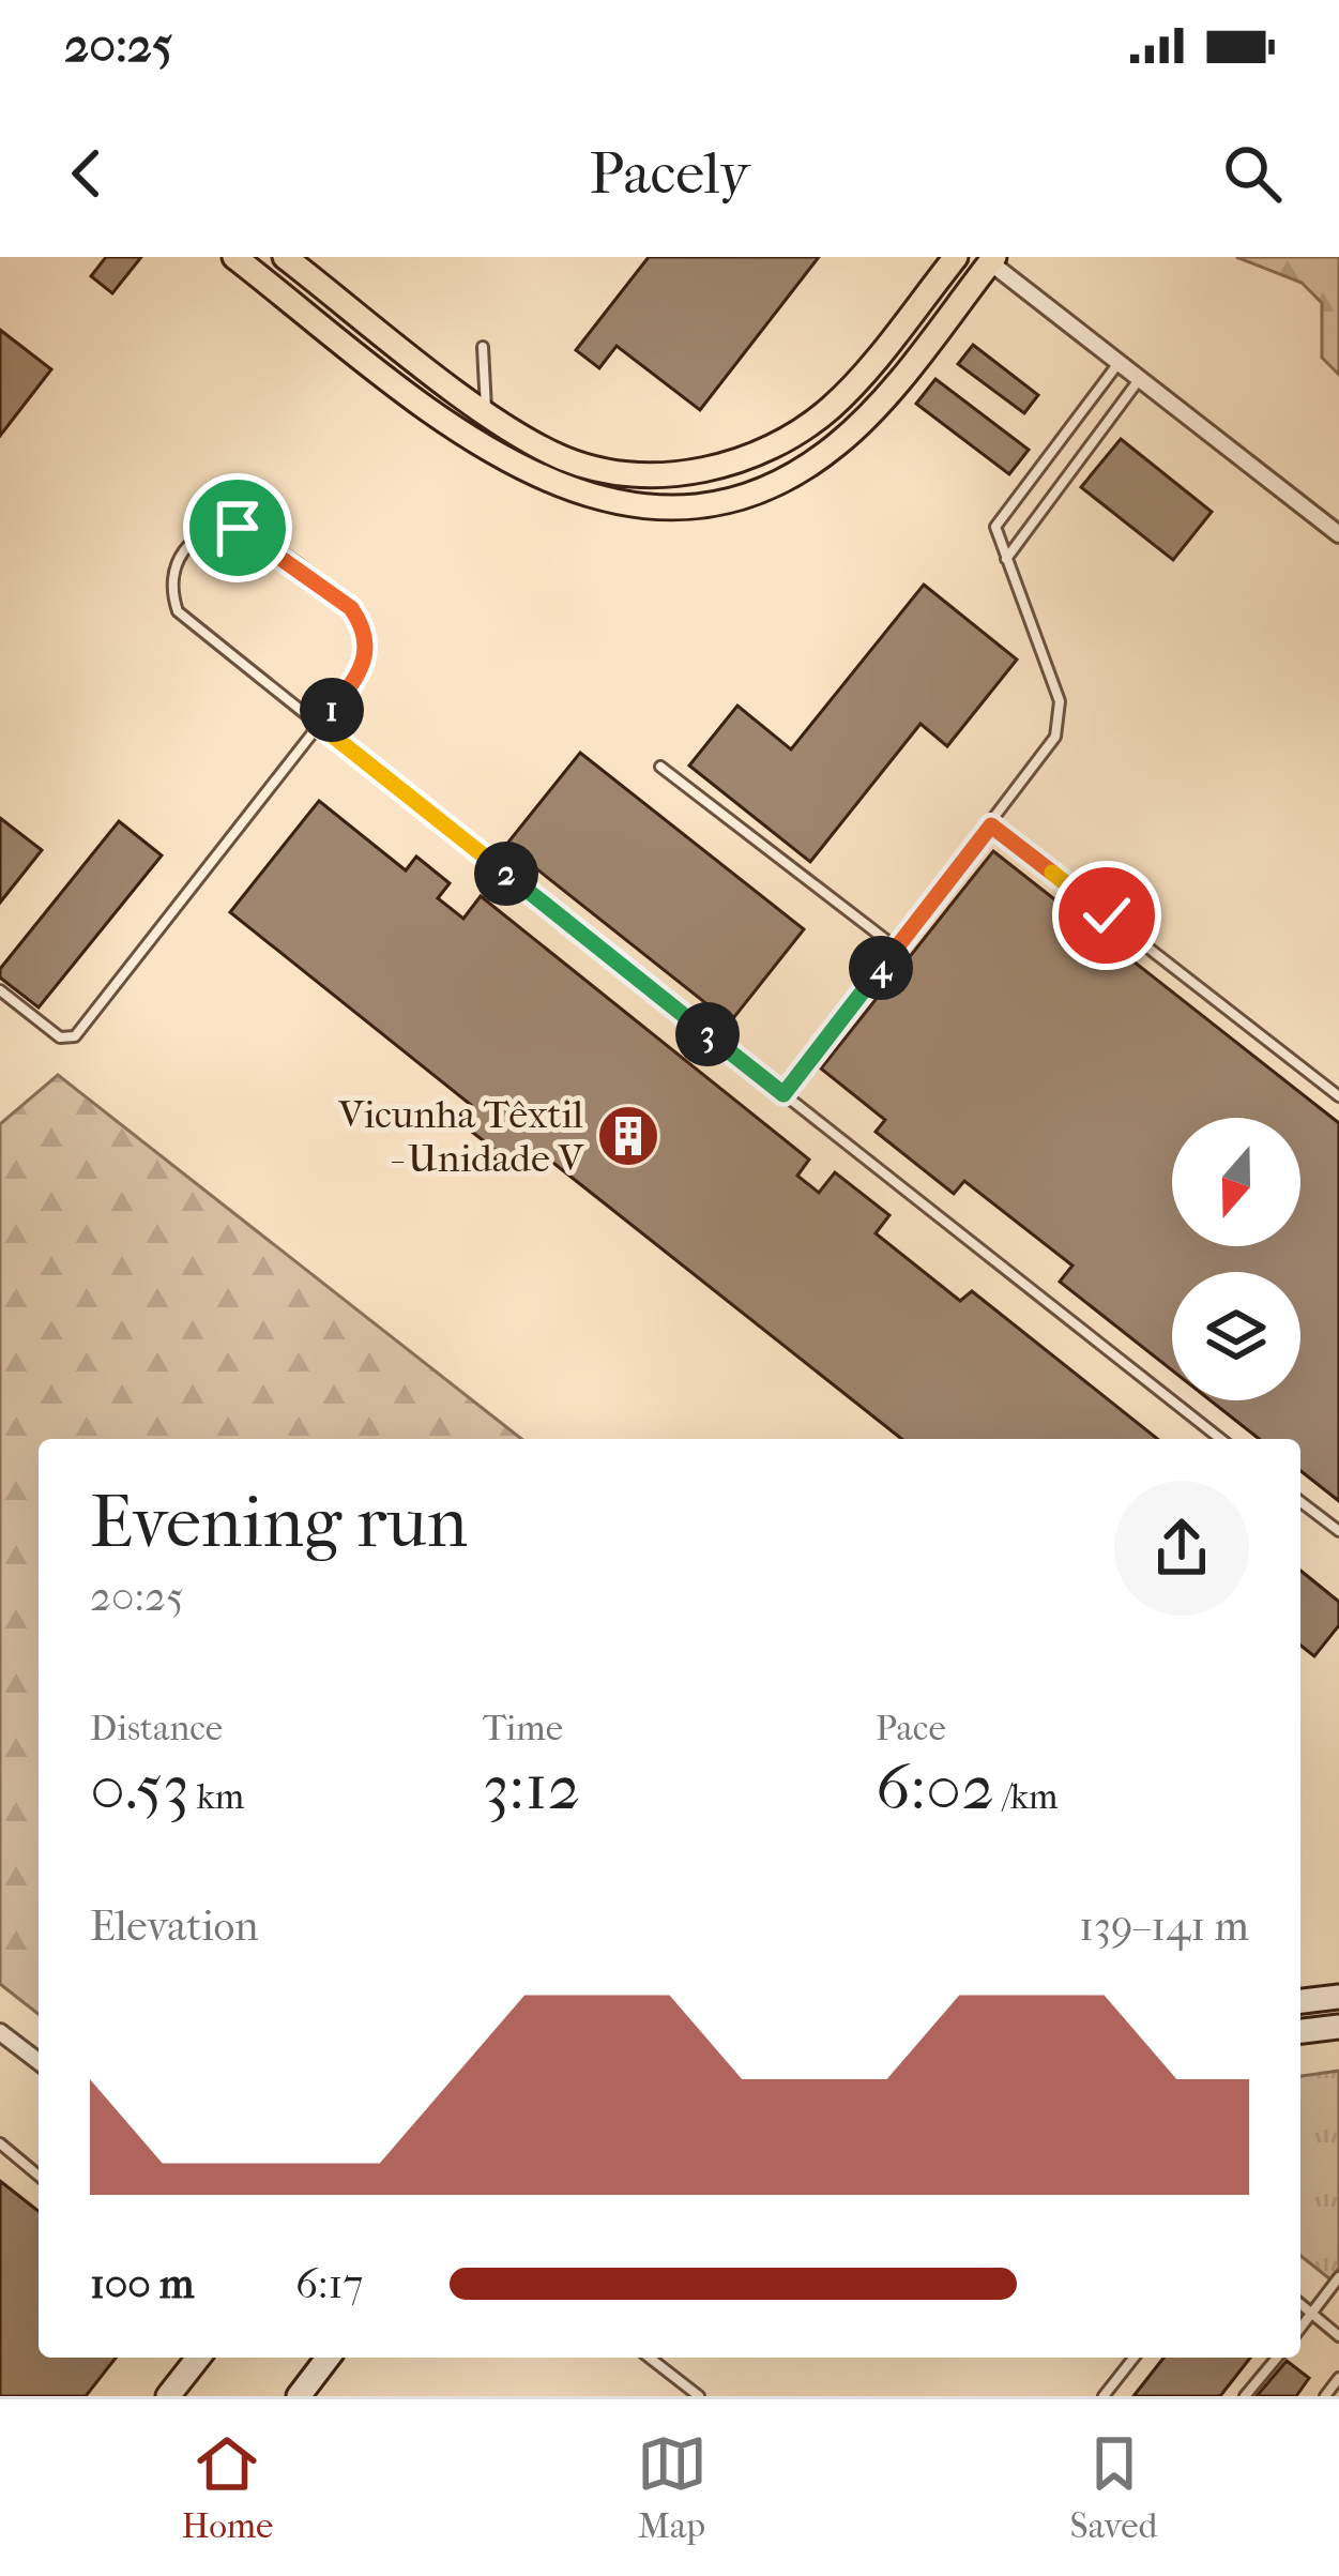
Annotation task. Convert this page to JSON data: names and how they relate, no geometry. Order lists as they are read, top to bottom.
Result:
{
  "places": {
    "building": ["Vicunha Têxtil - Unidade V"]
  },
  "north": "bottom",
  "page": {
    "status": "20:25",
    "header": "Pacely",
    "pins": [
      "1",
      "2",
      "4",
      "3"
    ],
    "heading": ["Evening run", "20:25"],
    "stats": [
      ["Distance", "0.53 km"],
      ["Time", "3:12"],
      ["Pace", "6:02 /km"]
    ],
    "chart": ["Elevation", "139–141 m"],
    "list": [
      {
        "name": "100 m",
        "note": "6:17"
      }
    ],
    "tabs": ["Home", "Map", "Saved"]
  }
}
